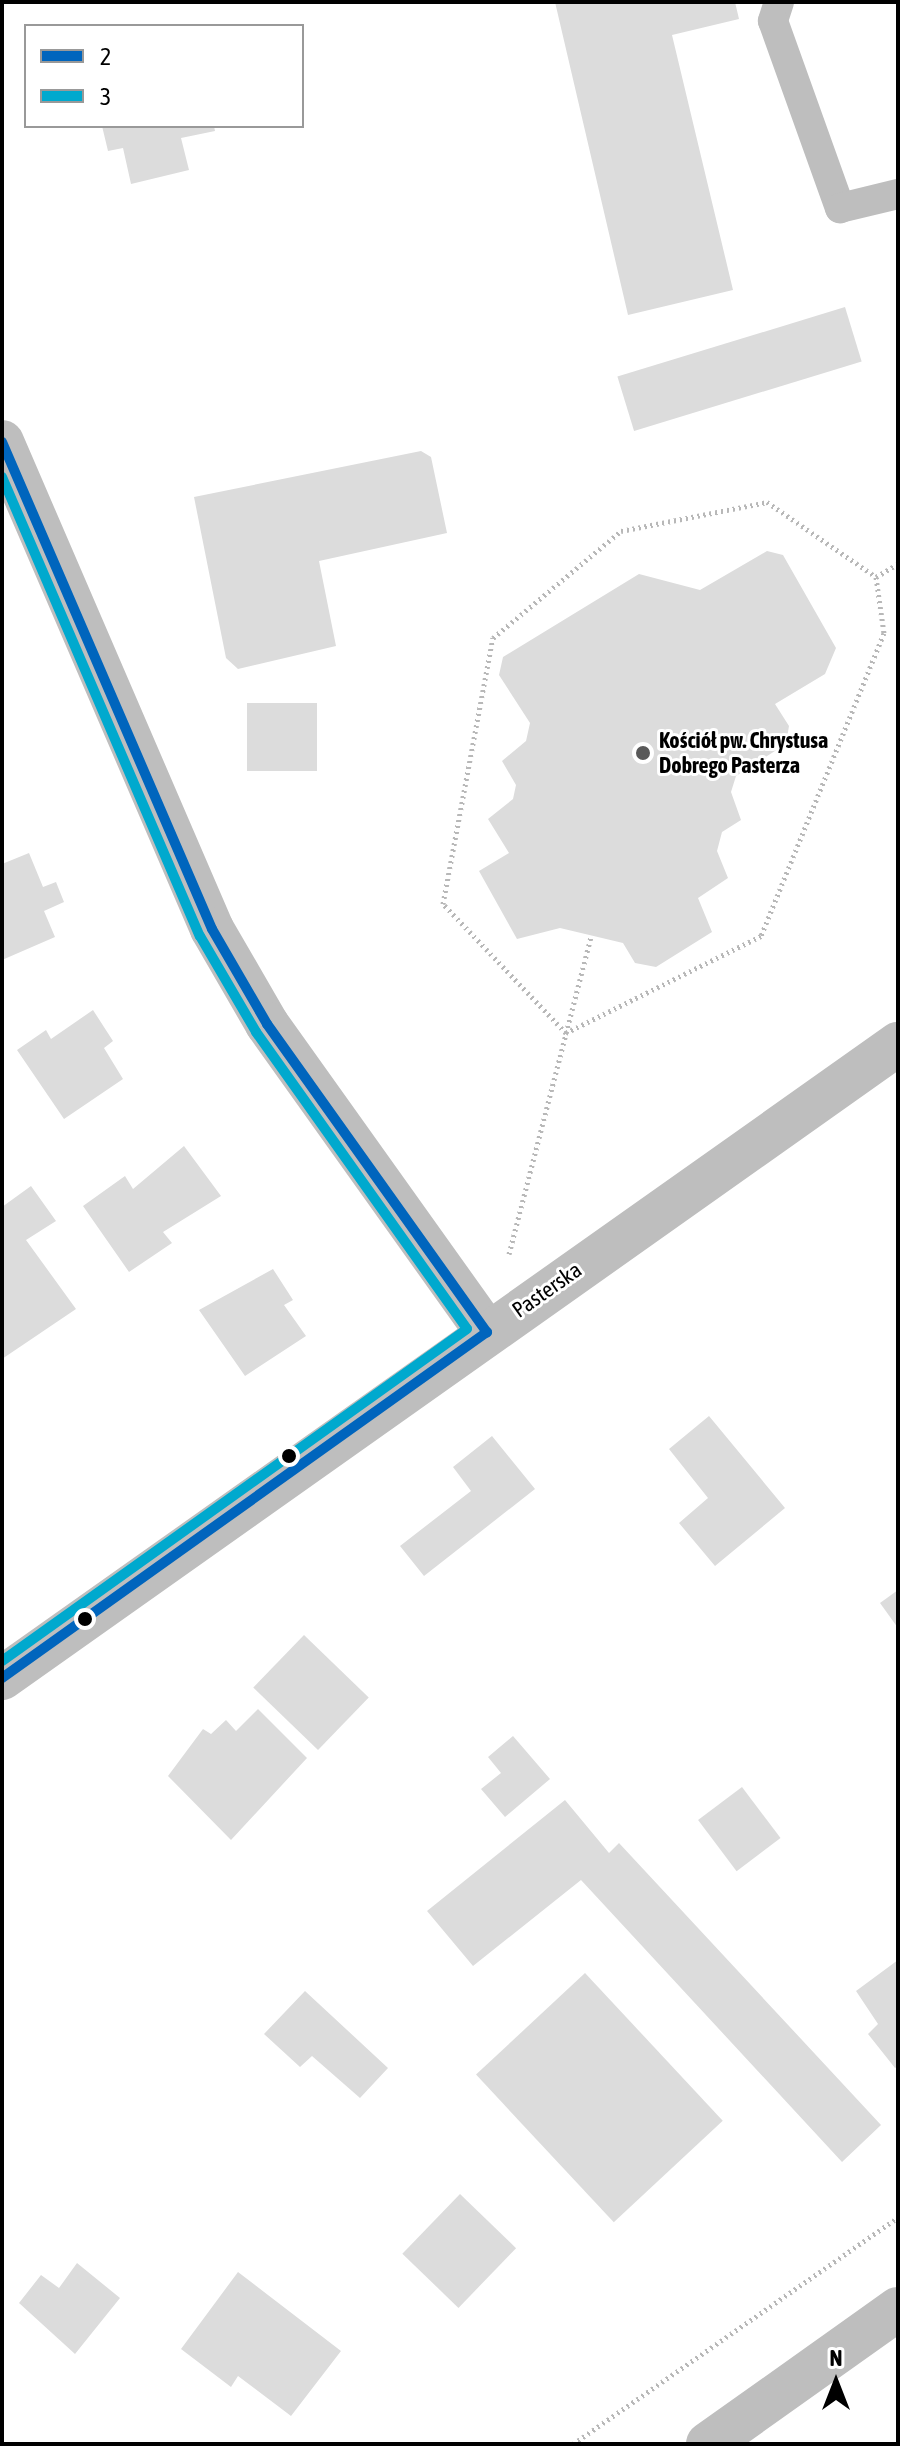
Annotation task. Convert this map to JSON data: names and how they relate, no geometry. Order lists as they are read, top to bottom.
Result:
{
  "streets": {
    "street": ["Pasterska"]
  },
  "places": ["Kościół pw. Chrystusa Dobrego Pasterza"],
  "lines": ["transit line 2", "transit line 3"],
  "legend": ["2", "3"],
  "north": "top"
}
